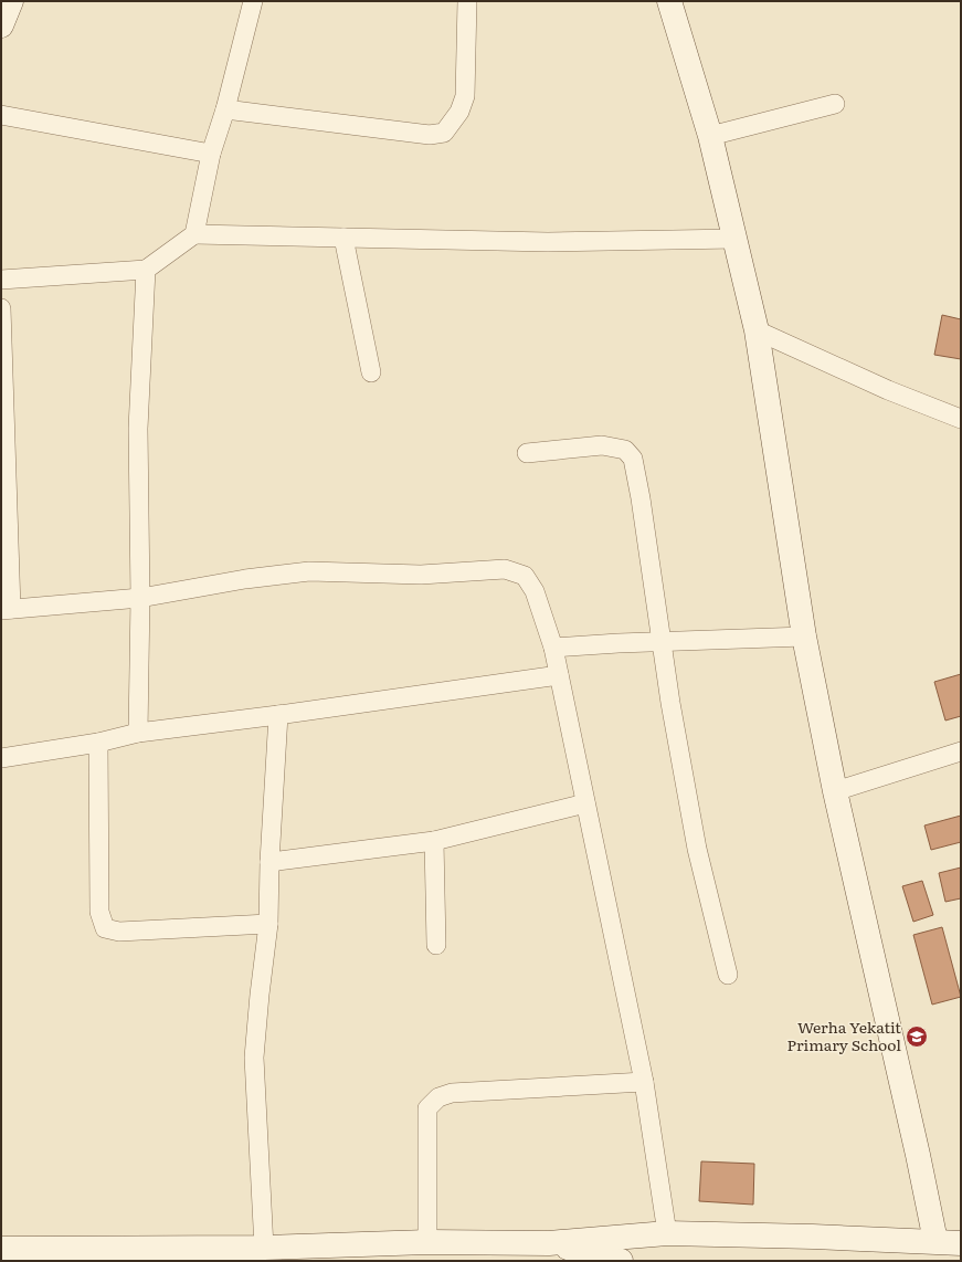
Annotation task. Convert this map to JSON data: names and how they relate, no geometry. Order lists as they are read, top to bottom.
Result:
{
  "places": {
    "school or university": ["Werha Yekatit Primary School"]
  }
}
